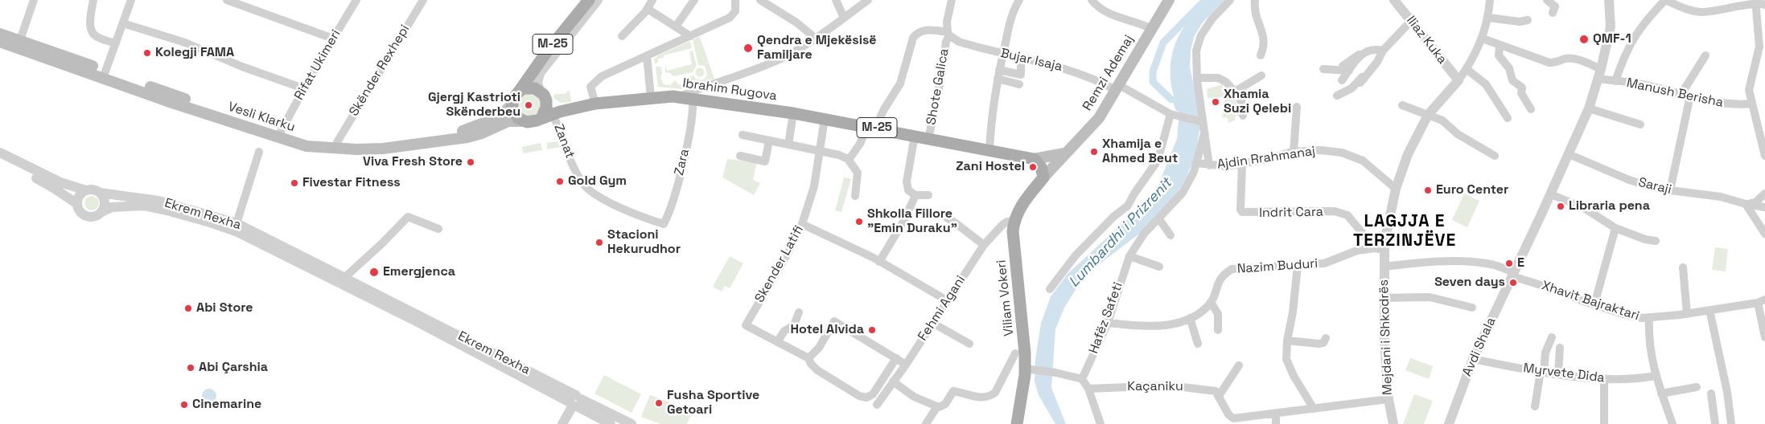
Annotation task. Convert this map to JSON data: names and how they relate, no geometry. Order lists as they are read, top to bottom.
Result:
{
  "streets": {
    "main road": [
      "M-25",
      "Remzi Ademaj",
      "Ibrahim Rugova",
      "Vesli Klarku",
      "Viliam Vokeri"
    ],
    "street": [
      "Iliaz Kuka",
      "Bujar Isaja",
      "Rifat Ukimeri",
      "Skënder Rexhepi",
      "Shote Galica",
      "Manush Berisha",
      "Zanat",
      "Ajdin Rrahmanaj",
      "Zara",
      "Saraji",
      "Indrit Cara",
      "Ekrem Rexha",
      "Skender Latifi",
      "Nazim Buduri",
      "Xhavit Bajraktari",
      "Fehmi Agani",
      "Hafëz Safeti",
      "Mejdani i Shkodrës",
      "Avdi Shala",
      "Myrvete Dida",
      "Kaçaniku"
    ]
  },
  "crossings": [
    ["Iliaz Kuka", "Mejdani i Shkodrës"],
    ["M-25", "Ibrahim Rugova"],
    ["M-25", "Vesli Klarku"],
    ["M-25", "Zanat"],
    ["Bujar Isaja", "Remzi Ademaj"],
    ["Bujar Isaja", "Shote Galica"],
    ["Rifat Ukimeri", "Vesli Klarku"],
    ["Skënder Rexhepi", "Vesli Klarku"],
    ["Remzi Ademaj", "Ibrahim Rugova"],
    ["Remzi Ademaj", "Viliam Vokeri"],
    ["Shote Galica", "Ibrahim Rugova"],
    ["Ibrahim Rugova", "Vesli Klarku"],
    ["Ibrahim Rugova", "Zanat"],
    ["Ibrahim Rugova", "Zara"],
    ["Ibrahim Rugova", "Skender Latifi"],
    ["Ibrahim Rugova", "Viliam Vokeri"],
    ["Manush Berisha", "Avdi Shala"],
    ["Vesli Klarku", "Zanat"],
    ["Zanat", "Zara"],
    ["Ajdin Rrahmanaj", "Indrit Cara"],
    ["Ajdin Rrahmanaj", "Hafëz Safeti"],
    ["Ajdin Rrahmanaj", "Mejdani i Shkodrës"],
    ["Saraji", "Avdi Shala"],
    ["Indrit Cara", "Nazim Buduri"],
    ["Indrit Cara", "Mejdani i Shkodrës"],
    ["Nazim Buduri", "Hafëz Safeti"],
    ["Nazim Buduri", "Mejdani i Shkodrës"],
    ["Viliam Vokeri", "Fehmi Agani"],
    ["Xhavit Bajraktari", "Mejdani i Shkodrës"],
    ["Xhavit Bajraktari", "Avdi Shala"],
    ["Avdi Shala", "Myrvete Dida"]
  ],
  "districts": ["LAGJJA E TERZINJËVE"],
  "water": ["Lumbardhi i Prizrenit"],
  "places": [
    "QMF-1",
    "Qendra e Mjekësisë Familjare",
    "Kolegji FAMA",
    "Xhamia Suzi Qelebi",
    "Gjergj Kastrioti Skënderbeu",
    "Xhamija e Ahmed Beut",
    "Viva Fresh Store",
    "Zani Hostel",
    "Gold Gym",
    "Fivestar Fitness",
    "Euro Center",
    "Libraria pena",
    "Shkolla Fillore \"Emin Duraku\"",
    "Stacioni Hekurudhor",
    "E",
    "Emergjenca",
    "Seven days",
    "Abi Store",
    "Hotel Alvida",
    "Abi Çarshia",
    "Fusha Sportive Getoari",
    "Cinemarine"
  ]
}
